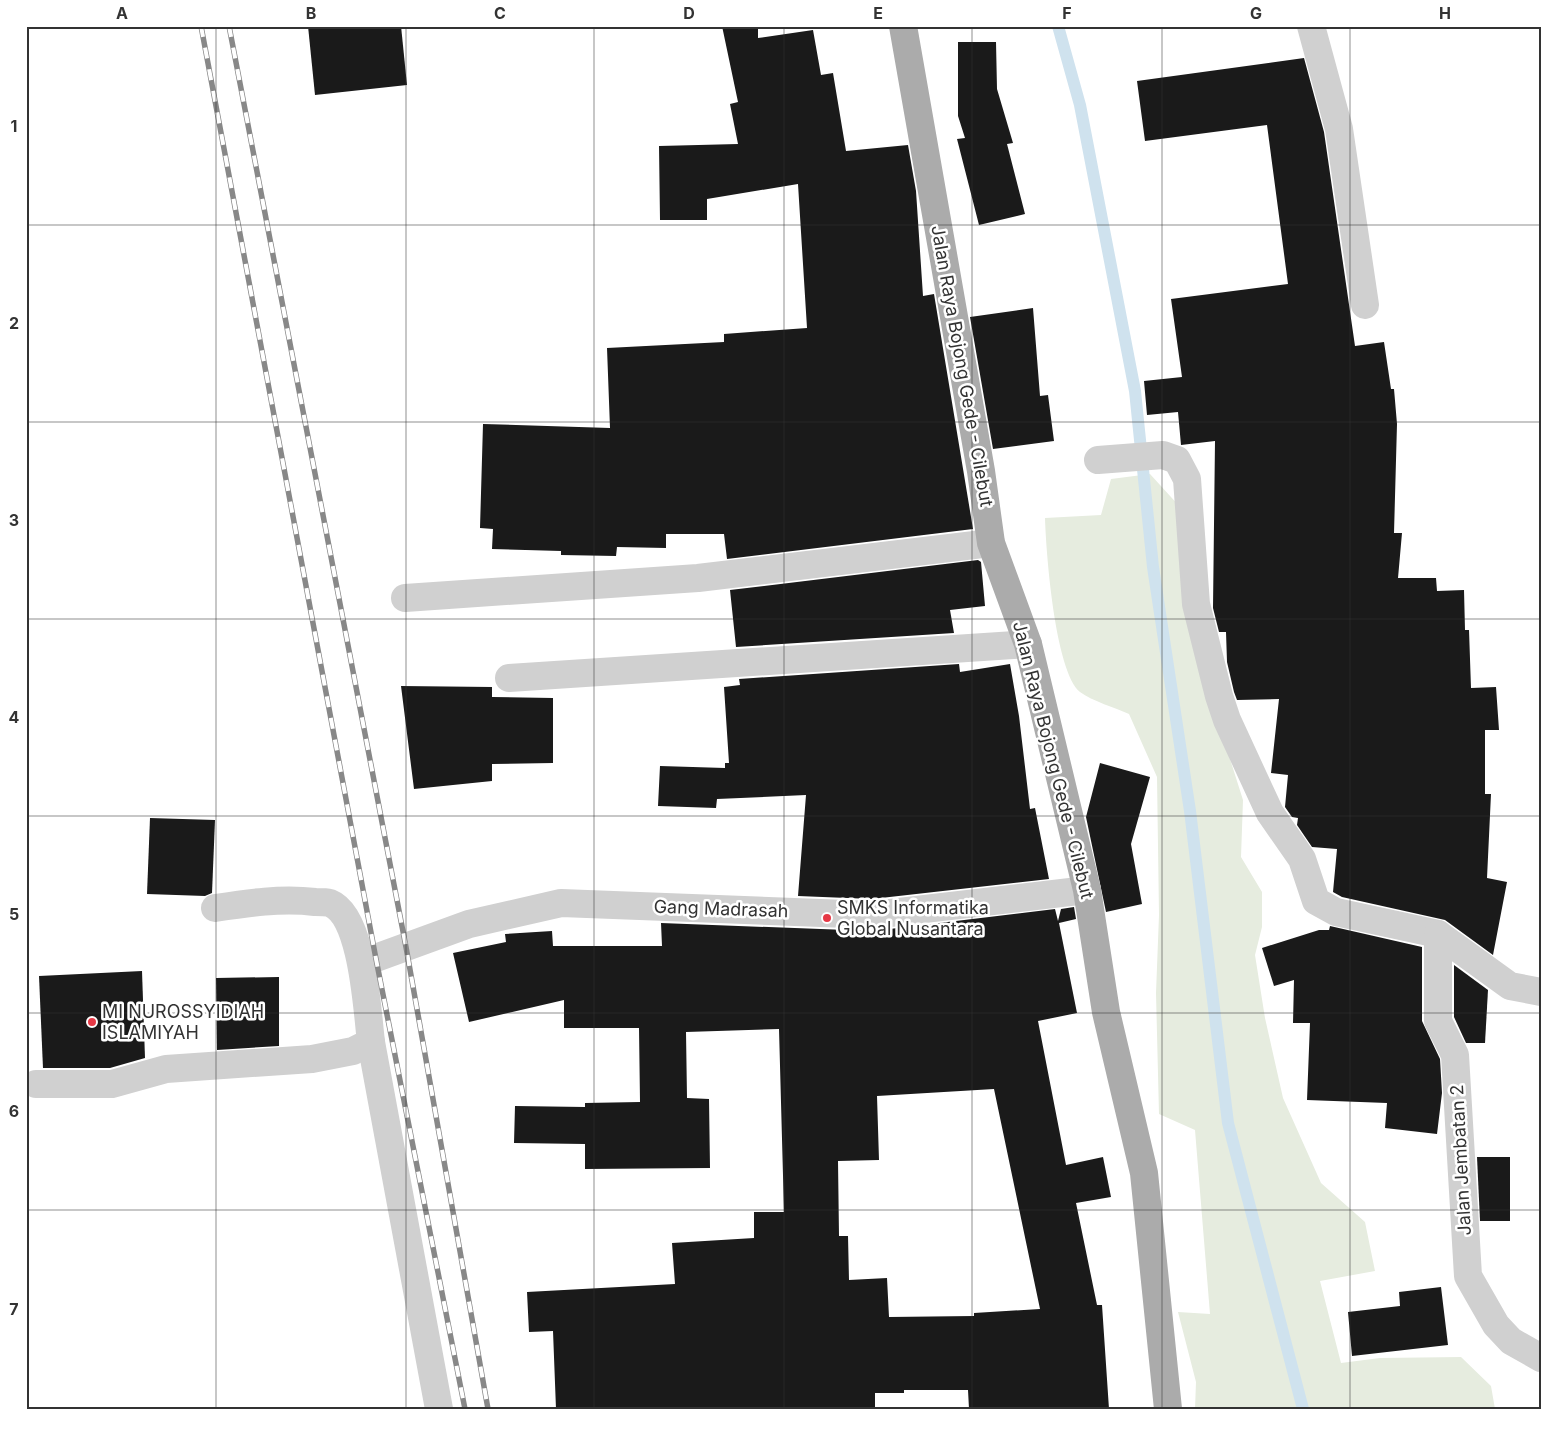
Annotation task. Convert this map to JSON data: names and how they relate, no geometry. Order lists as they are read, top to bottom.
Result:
{
  "streets": {
    "main road": ["Jalan Raya Bojong Gede - Cilebut"],
    "street": ["Gang Madrasah", "Jalan Jembatan 2"]
  },
  "crossings": [
    ["Jalan Raya Bojong Gede - Cilebut", "Gang Madrasah"]
  ],
  "places": ["SMKS Informatika Global Nusantara", "MI NUROSSYIDIAH ISLAMIYAH"],
  "grid": {
    "columns": [
      "A",
      "B",
      "C",
      "D",
      "E",
      "F",
      "G",
      "H"
    ],
    "rows": [
      "1",
      "2",
      "3",
      "4",
      "5",
      "6",
      "7"
    ]
  }
}
